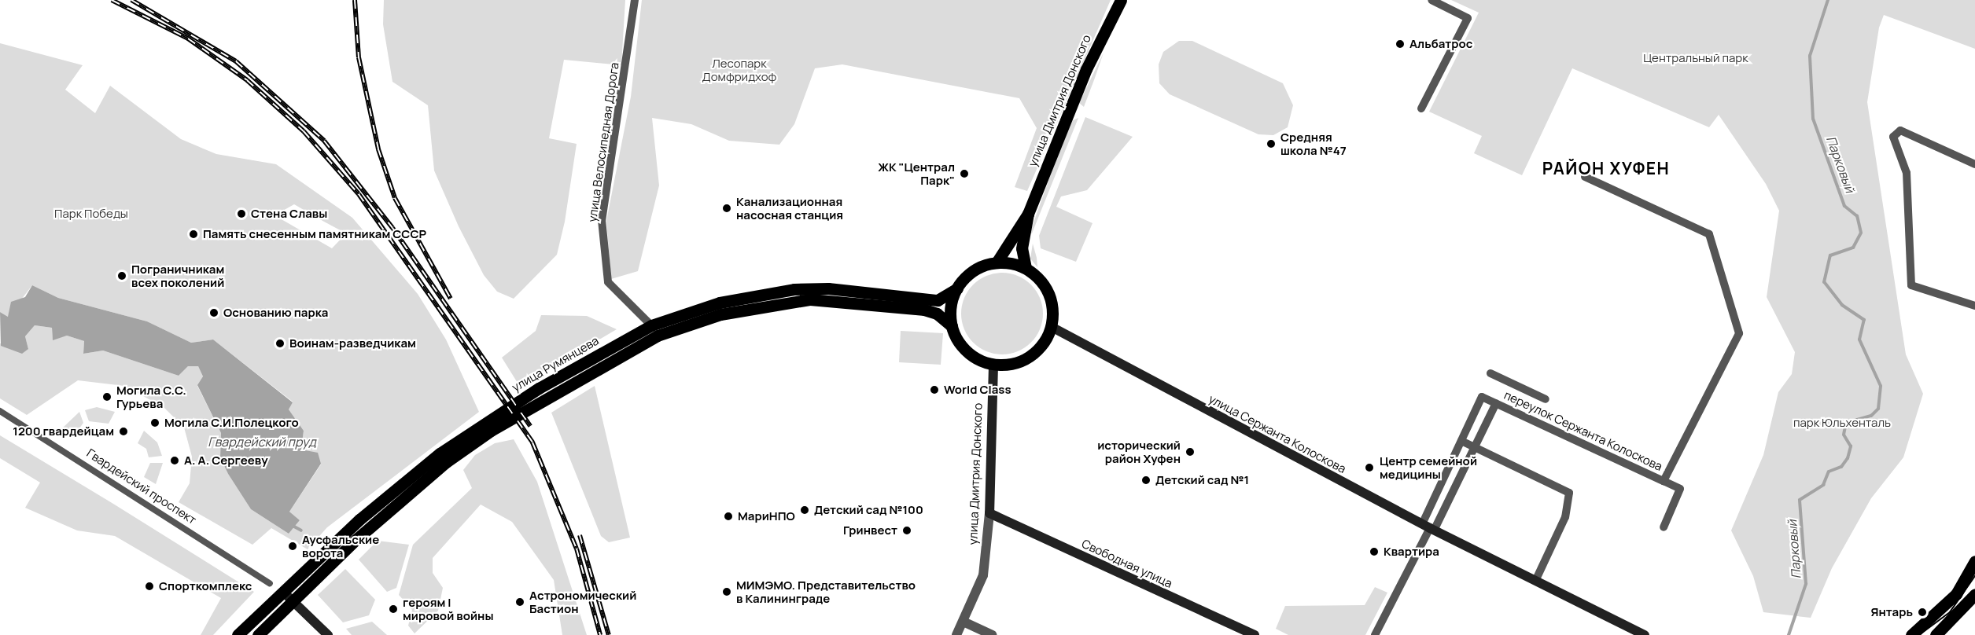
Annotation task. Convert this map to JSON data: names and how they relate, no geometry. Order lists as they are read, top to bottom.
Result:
{
  "streets": {
    "main road": [
      "улица Дмитрия Донского",
      "улица Румянцева",
      "улица Сержанта Колоскова",
      "Свободная улица"
    ],
    "street": ["улица Велосипедная Дорога", "переулок Сержанта Колоскова", "Гвардейский проспект"]
  },
  "crossings": [
    ["улица Дмитрия Донского", "улица Румянцева"],
    ["улица Дмитрия Донского", "улица Сержанта Колоскова"],
    ["улица Дмитрия Донского", "Свободная улица"],
    ["улица Велосипедная Дорога", "улица Румянцева"],
    ["улица Румянцева", "улица Сержанта Колоскова"],
    ["переулок Сержанта Колоскова", "улица Сержанта Колоскова"]
  ],
  "districts": ["РАЙОН ХУФЕН"],
  "water": ["Парковый", "Гвардейский пруд"],
  "parks": [
    "Центральный парк",
    "Лесопарк Домфридхоф",
    "Парк Победы",
    "парк Юльхенталь"
  ],
  "places": [
    "Альбатрос",
    "Средняя школа №47",
    "ЖК \"Централ Парк\"",
    "Канализационная насосная станция",
    "Стена Славы",
    "Память снесенным памятникам СССР",
    "Пограничникам всех поколений",
    "Основанию парка",
    "Воинам-разведчикам",
    "World Class",
    "Могила С.С. Гурьева",
    "Могила С.И.Полецкого",
    "1200 гвардейцам",
    "исторический район Хуфен",
    "А. А. Сергееву",
    "Центр семейной медицины",
    "Детский сад №1",
    "Детский сад №100",
    "МариНПО",
    "Гринвест",
    "Аусфальские ворота",
    "Квартира",
    "Спорткомплекс",
    "МИМЭМО. Представительство в Калининграде",
    "Астрономический Бастион",
    "героям I мировой войны",
    "Янтарь"
  ]
}
